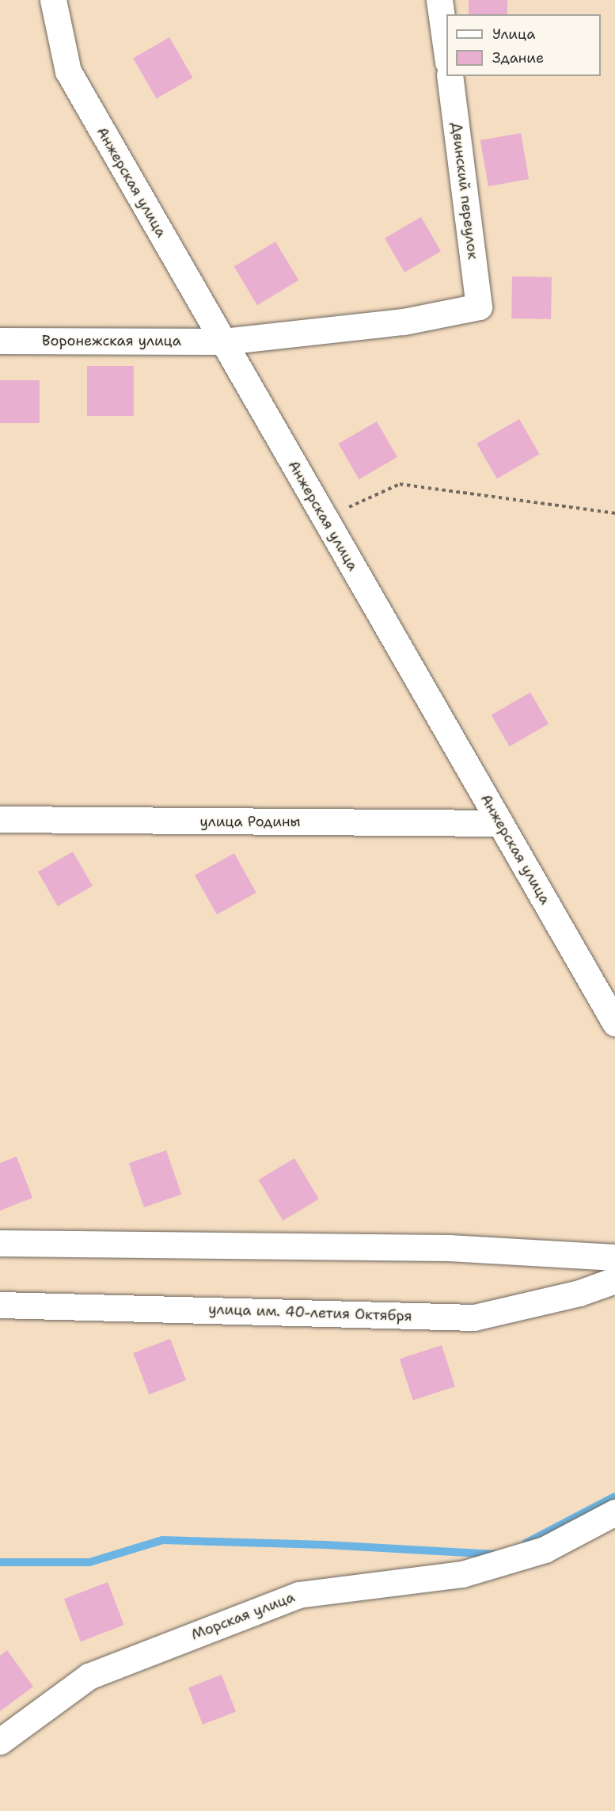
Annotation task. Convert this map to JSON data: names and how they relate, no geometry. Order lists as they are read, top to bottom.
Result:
{
  "streets": {
    "street": [
      "Анжерская улица",
      "Двинский переулок",
      "Воронежская улица",
      "улица Родины",
      "улица им. 40-летия Октября",
      "Морская улица"
    ]
  },
  "crossings": [
    ["Анжерская улица", "Воронежская улица"],
    ["Анжерская улица", "улица Родины"],
    ["Двинский переулок", "Воронежская улица"]
  ],
  "legend": ["Улица", "Здание"]
}
